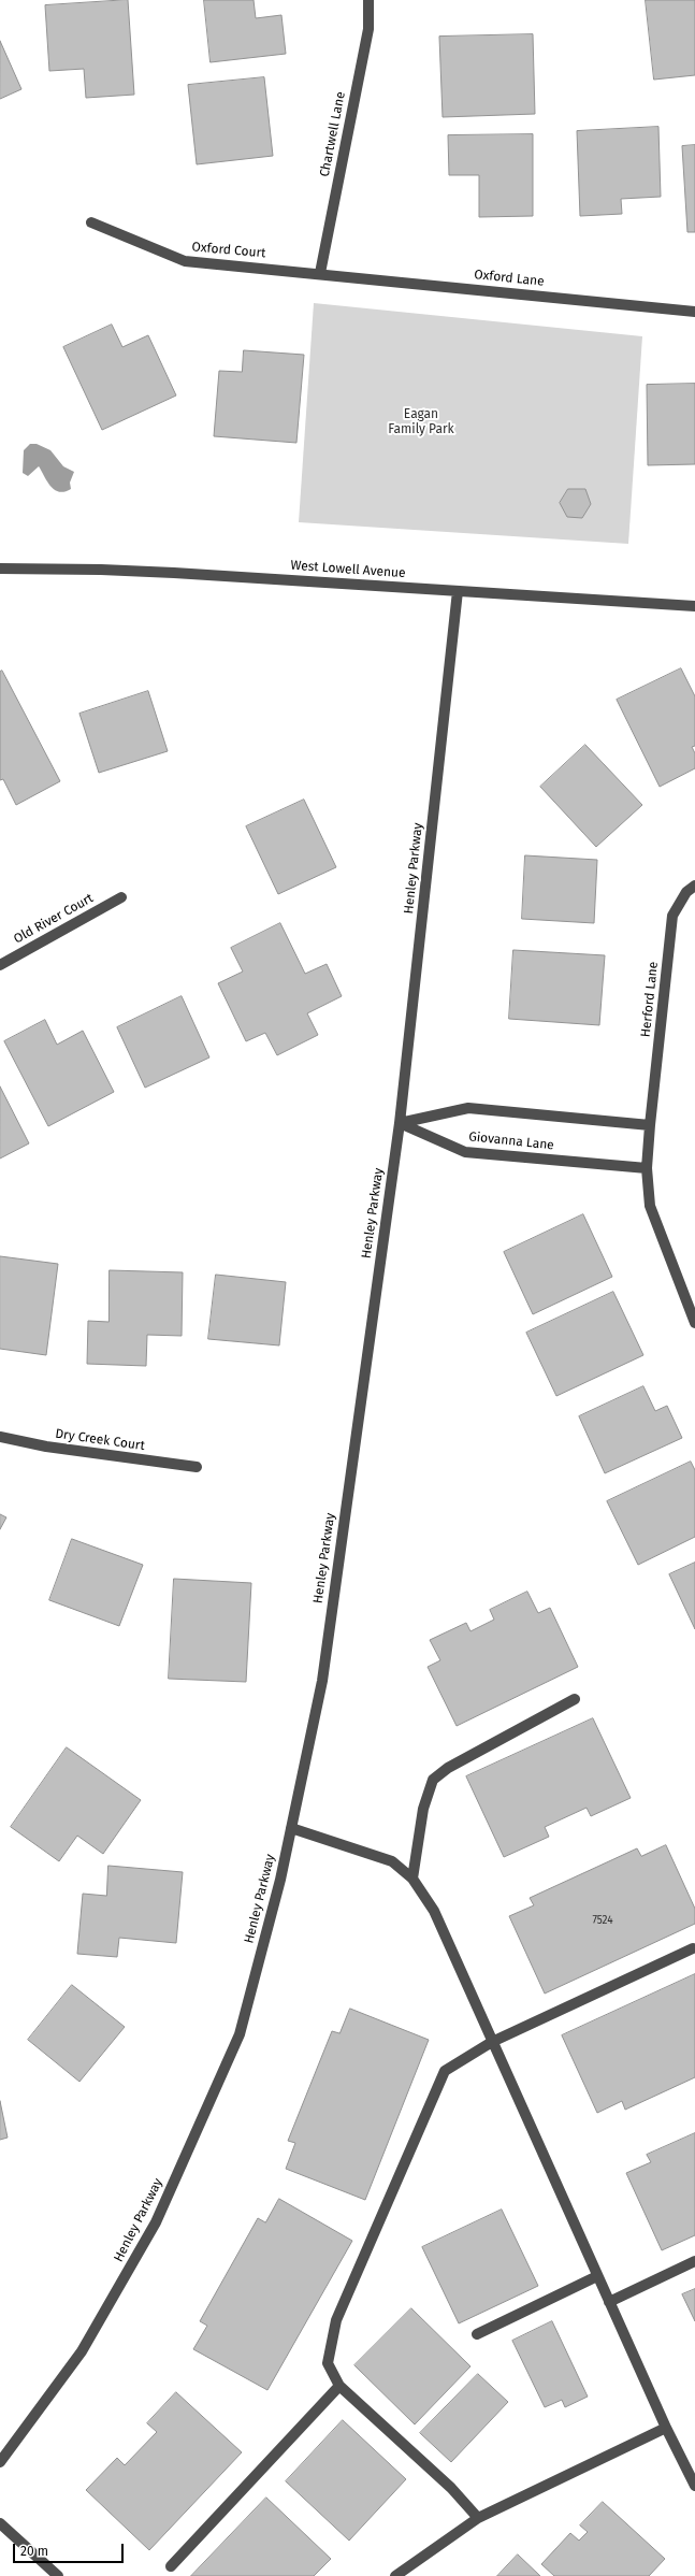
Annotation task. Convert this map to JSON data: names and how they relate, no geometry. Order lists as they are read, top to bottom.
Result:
{
  "streets": {
    "street": [
      "Chartwell Lane",
      "Oxford Court",
      "Oxford Lane",
      "West Lowell Avenue",
      "Henley Parkway",
      "Old River Court",
      "Herford Lane",
      "Giovanna Lane",
      "Dry Creek Court"
    ]
  },
  "crossings": [
    ["Chartwell Lane", "Oxford Court"],
    ["Chartwell Lane", "Oxford Lane"],
    ["Oxford Court", "Oxford Lane"],
    ["West Lowell Avenue", "Henley Parkway"],
    ["Henley Parkway", "Giovanna Lane"],
    ["Herford Lane", "Giovanna Lane"]
  ],
  "parks": ["Eagan Family Park"],
  "house_numbers": ["7524"],
  "scale_bar": "20 m"
}
